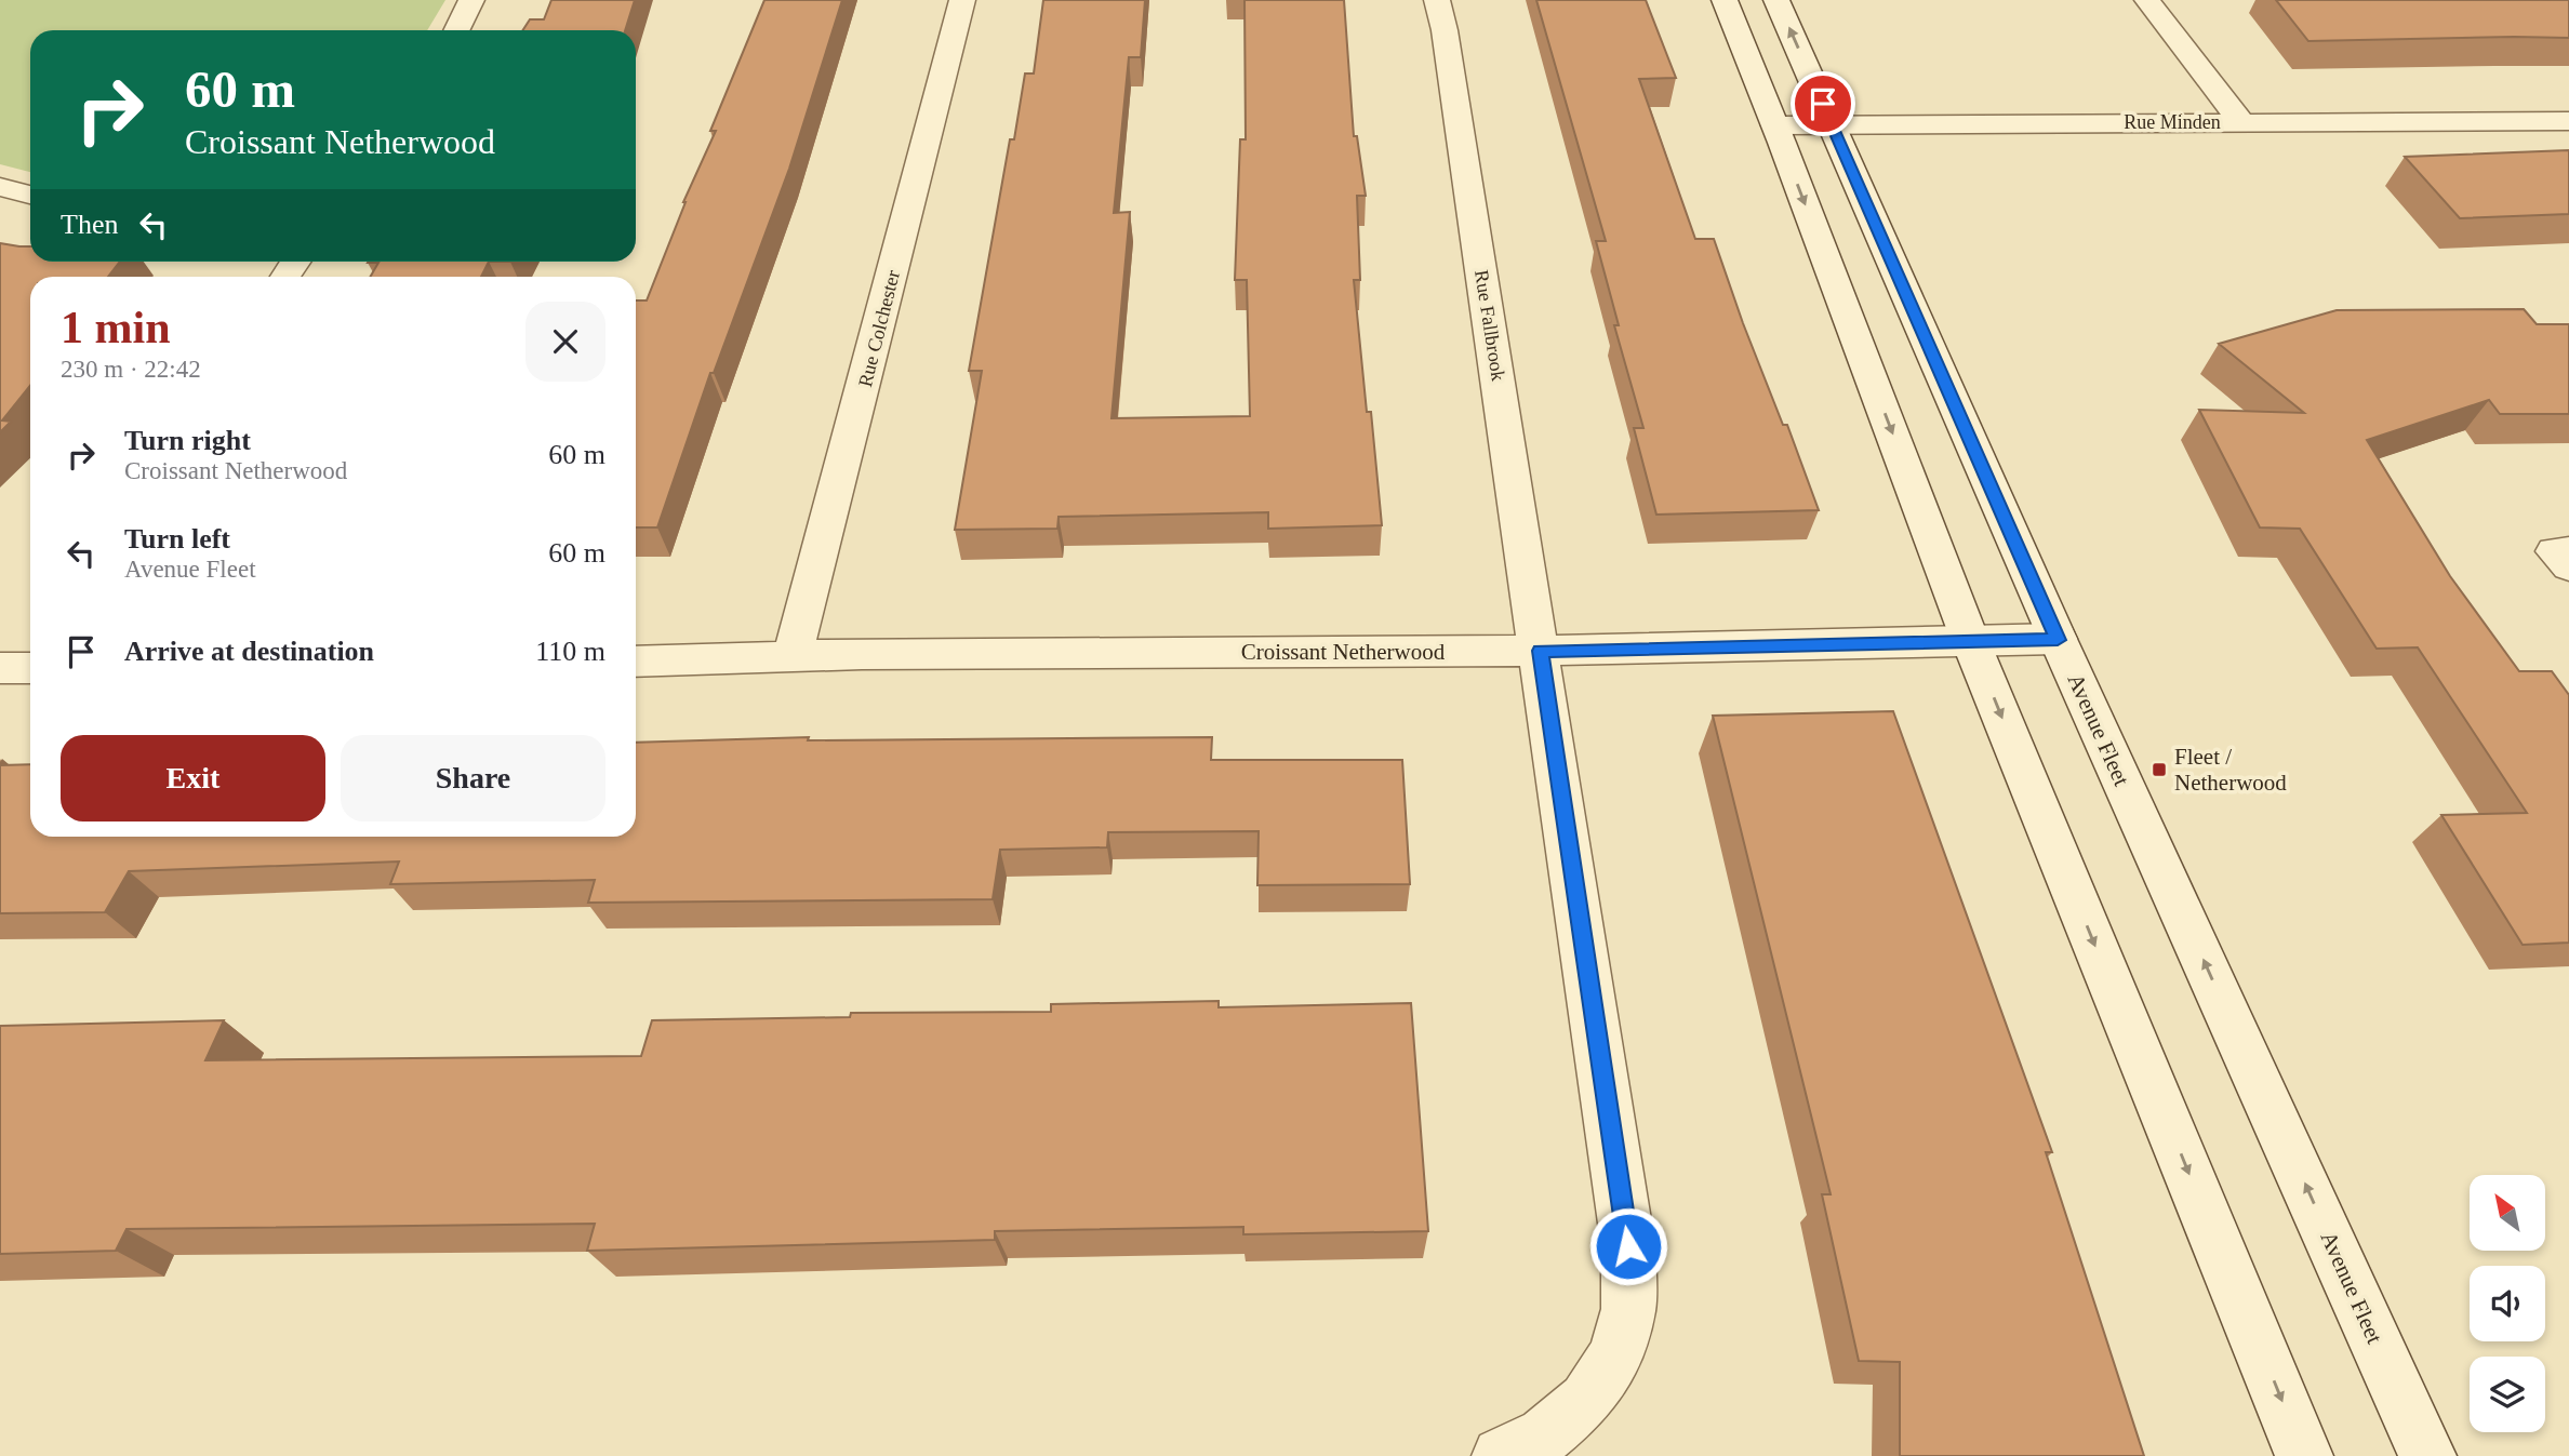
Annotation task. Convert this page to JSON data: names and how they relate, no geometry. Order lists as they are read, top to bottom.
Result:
{
  "streets": {
    "street": [
      "Rue Minden",
      "Rue Fallbrook",
      "Rue Colchester",
      "Croissant Netherwood",
      "Avenue Fleet"
    ]
  },
  "crossings": [
    ["Rue Minden", "Avenue Fleet"],
    ["Rue Fallbrook", "Croissant Netherwood"],
    ["Rue Colchester", "Croissant Netherwood"],
    ["Croissant Netherwood", "Avenue Fleet"]
  ],
  "places": {
    "transit": ["Fleet / Netherwood"]
  },
  "north": "top left",
  "page": {
    "turn": ["60 m", "Croissant Netherwood"],
    "then": "Then",
    "heading": ["1 min", "230 m · 22:42"],
    "list": [
      {
        "name": "Turn right",
        "note": "Croissant Netherwood",
        "value": "60 m"
      },
      {
        "name": "Turn left",
        "note": "Avenue Fleet",
        "value": "60 m"
      },
      {
        "name": "Arrive at destination",
        "value": "110 m"
      }
    ],
    "buttons": ["Exit", "Share"]
  }
}
